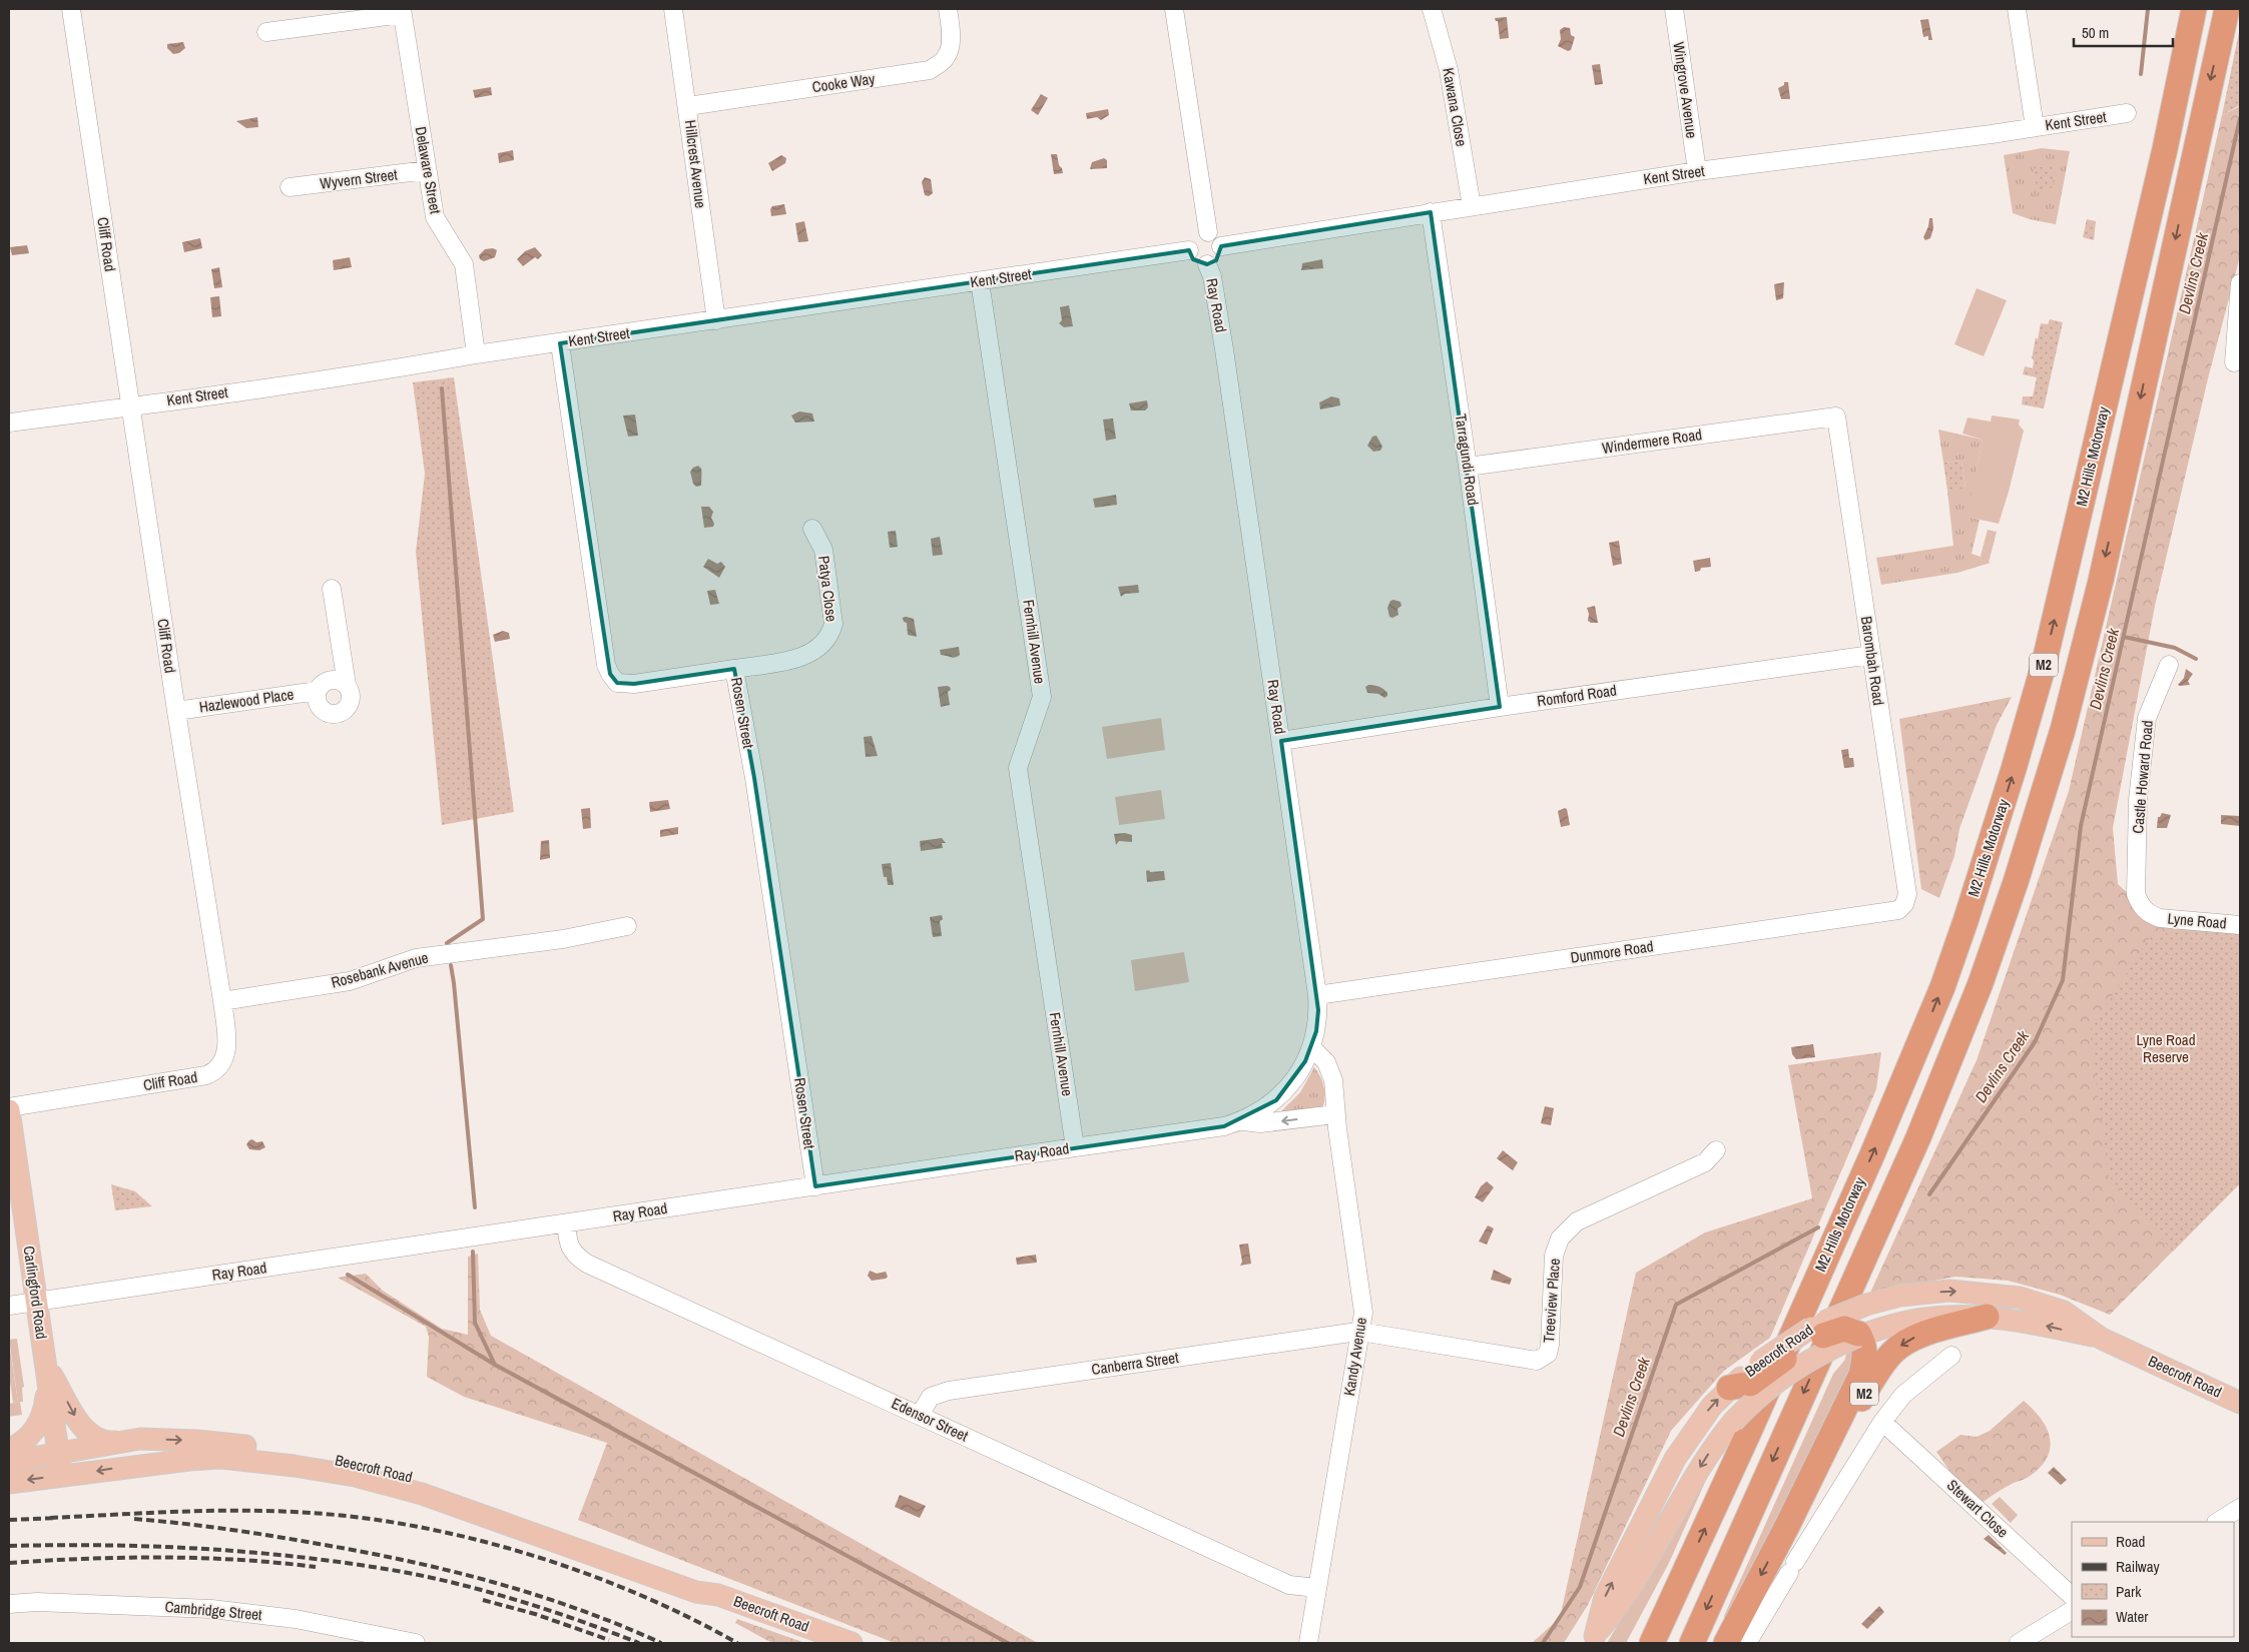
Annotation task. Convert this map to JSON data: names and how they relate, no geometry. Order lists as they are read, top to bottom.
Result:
{
  "streets": {
    "highway": ["M2 Hills Motorway", "M2"],
    "main road": ["Carlingford Road", "Beecroft Road"],
    "street": [
      "Cooke Way",
      "Wingrove Avenue",
      "Kawana Close",
      "Kent Street",
      "Hillcrest Avenue",
      "Delaware Street",
      "Wyvern Street",
      "Cliff Road",
      "Ray Road",
      "Windermere Road",
      "Tarragundi Road",
      "Patya Close",
      "Fernhill Avenue",
      "Barombah Road",
      "Romford Road",
      "Hazlewood Place",
      "Rosen Street",
      "Castle Howard Road",
      "Lyne Road",
      "Dunmore Road",
      "Rosebank Avenue",
      "Treeview Place",
      "Kandy Avenue",
      "Canberra Street",
      "Edensor Street",
      "Stewart Close",
      "Cambridge Street"
    ]
  },
  "crossings": [
    ["Cooke Way", "Hillcrest Avenue"],
    ["Wingrove Avenue", "Kent Street"],
    ["Kawana Close", "Kent Street"],
    ["Kent Street", "Hillcrest Avenue"],
    ["Kent Street", "Delaware Street"],
    ["Kent Street", "Cliff Road"],
    ["Kent Street", "Ray Road"],
    ["Kent Street", "Tarragundi Road"],
    ["Kent Street", "Fernhill Avenue"],
    ["Kent Street", "Rosen Street"],
    ["Delaware Street", "Wyvern Street"],
    ["Cliff Road", "Hazlewood Place"],
    ["Cliff Road", "Rosebank Avenue"],
    ["Cliff Road", "Carlingford Road"],
    ["Ray Road", "Fernhill Avenue"],
    ["Ray Road", "Romford Road"],
    ["Ray Road", "Rosen Street"],
    ["Ray Road", "Dunmore Road"],
    ["Ray Road", "Carlingford Road"],
    ["Ray Road", "Kandy Avenue"],
    ["Ray Road", "Edensor Street"],
    ["Windermere Road", "Tarragundi Road"],
    ["Windermere Road", "Barombah Road"],
    ["Tarragundi Road", "Romford Road"],
    ["Patya Close", "Rosen Street"],
    ["Barombah Road", "Romford Road"],
    ["Barombah Road", "Dunmore Road"],
    ["M2", "Beecroft Road"],
    ["Castle Howard Road", "Lyne Road"],
    ["Carlingford Road", "Beecroft Road"],
    ["Treeview Place", "Kandy Avenue"],
    ["Treeview Place", "Canberra Street"],
    ["Kandy Avenue", "Canberra Street"],
    ["Kandy Avenue", "Edensor Street"],
    ["Canberra Street", "Edensor Street"]
  ],
  "water": ["Devlins Creek"],
  "parks": ["Lyne Road Reserve"],
  "legend": [
    "Road",
    "Railway",
    "Park",
    "Water"
  ],
  "scale_bar": "50 m"
}
